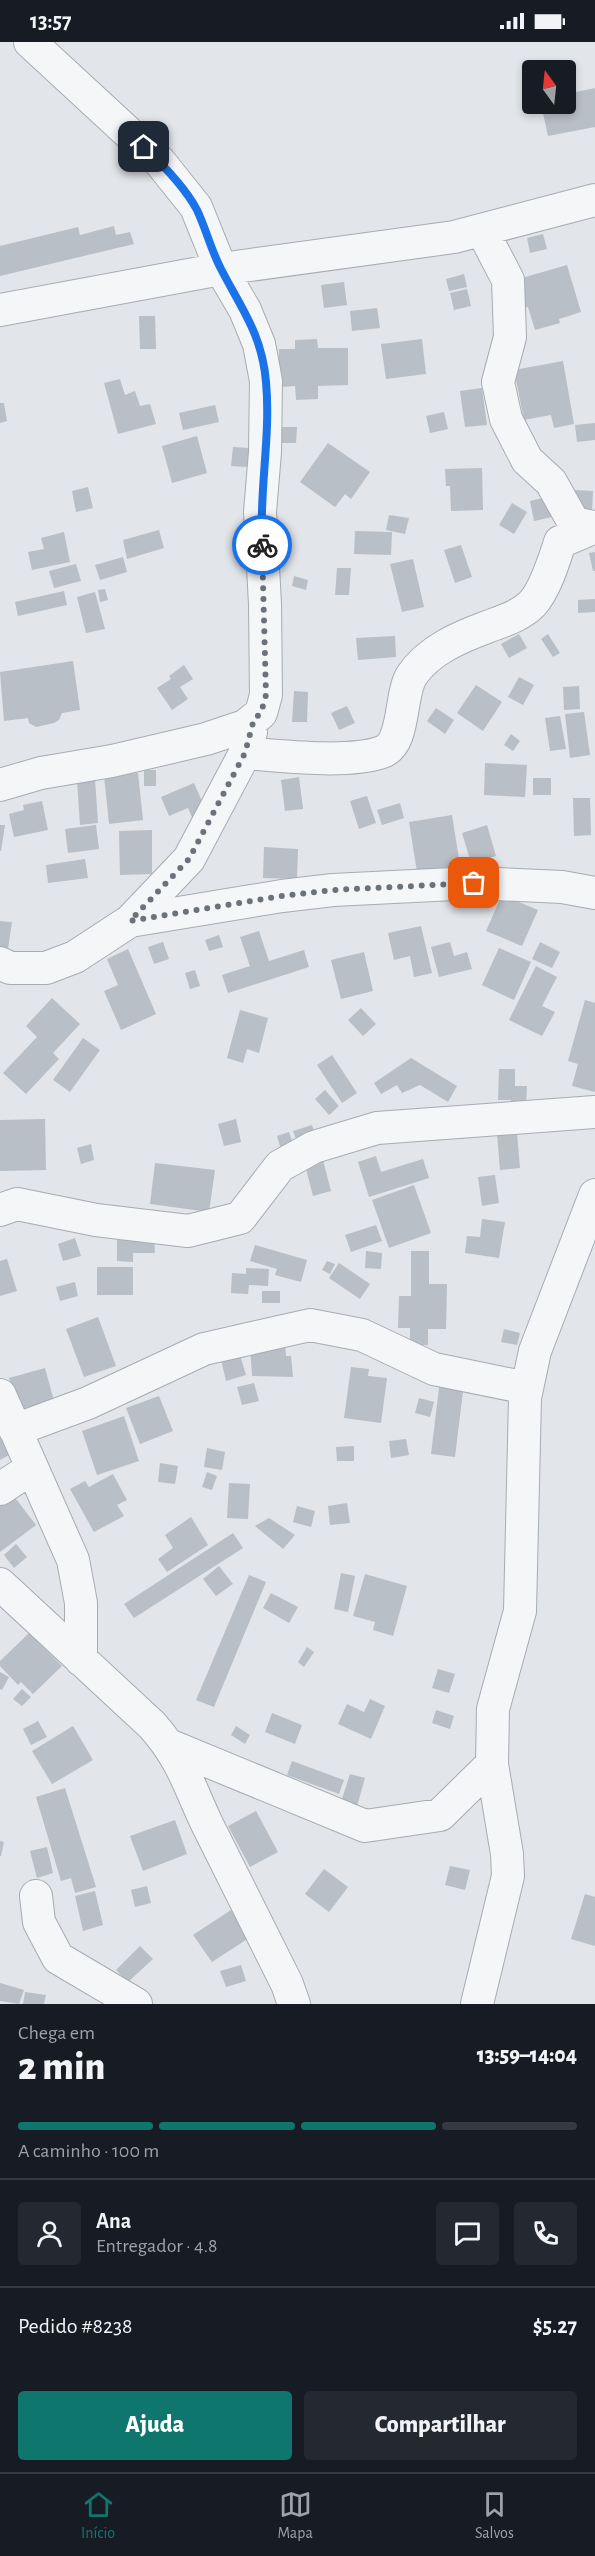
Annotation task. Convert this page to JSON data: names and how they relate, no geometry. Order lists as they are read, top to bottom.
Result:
{
  "north": "top",
  "page": {
    "status": "13:57",
    "heading": ["2 min", "Chega em", "13:59–14:04"],
    "panel": [
      "Ana",
      "Entregador · 4.8",
      "Pedido #8238",
      "$5.27"
    ],
    "bar": "A caminho · 100 m",
    "buttons": ["Ajuda", "Compartilhar"],
    "tabs": ["Início", "Mapa", "Salvos"]
  }
}
